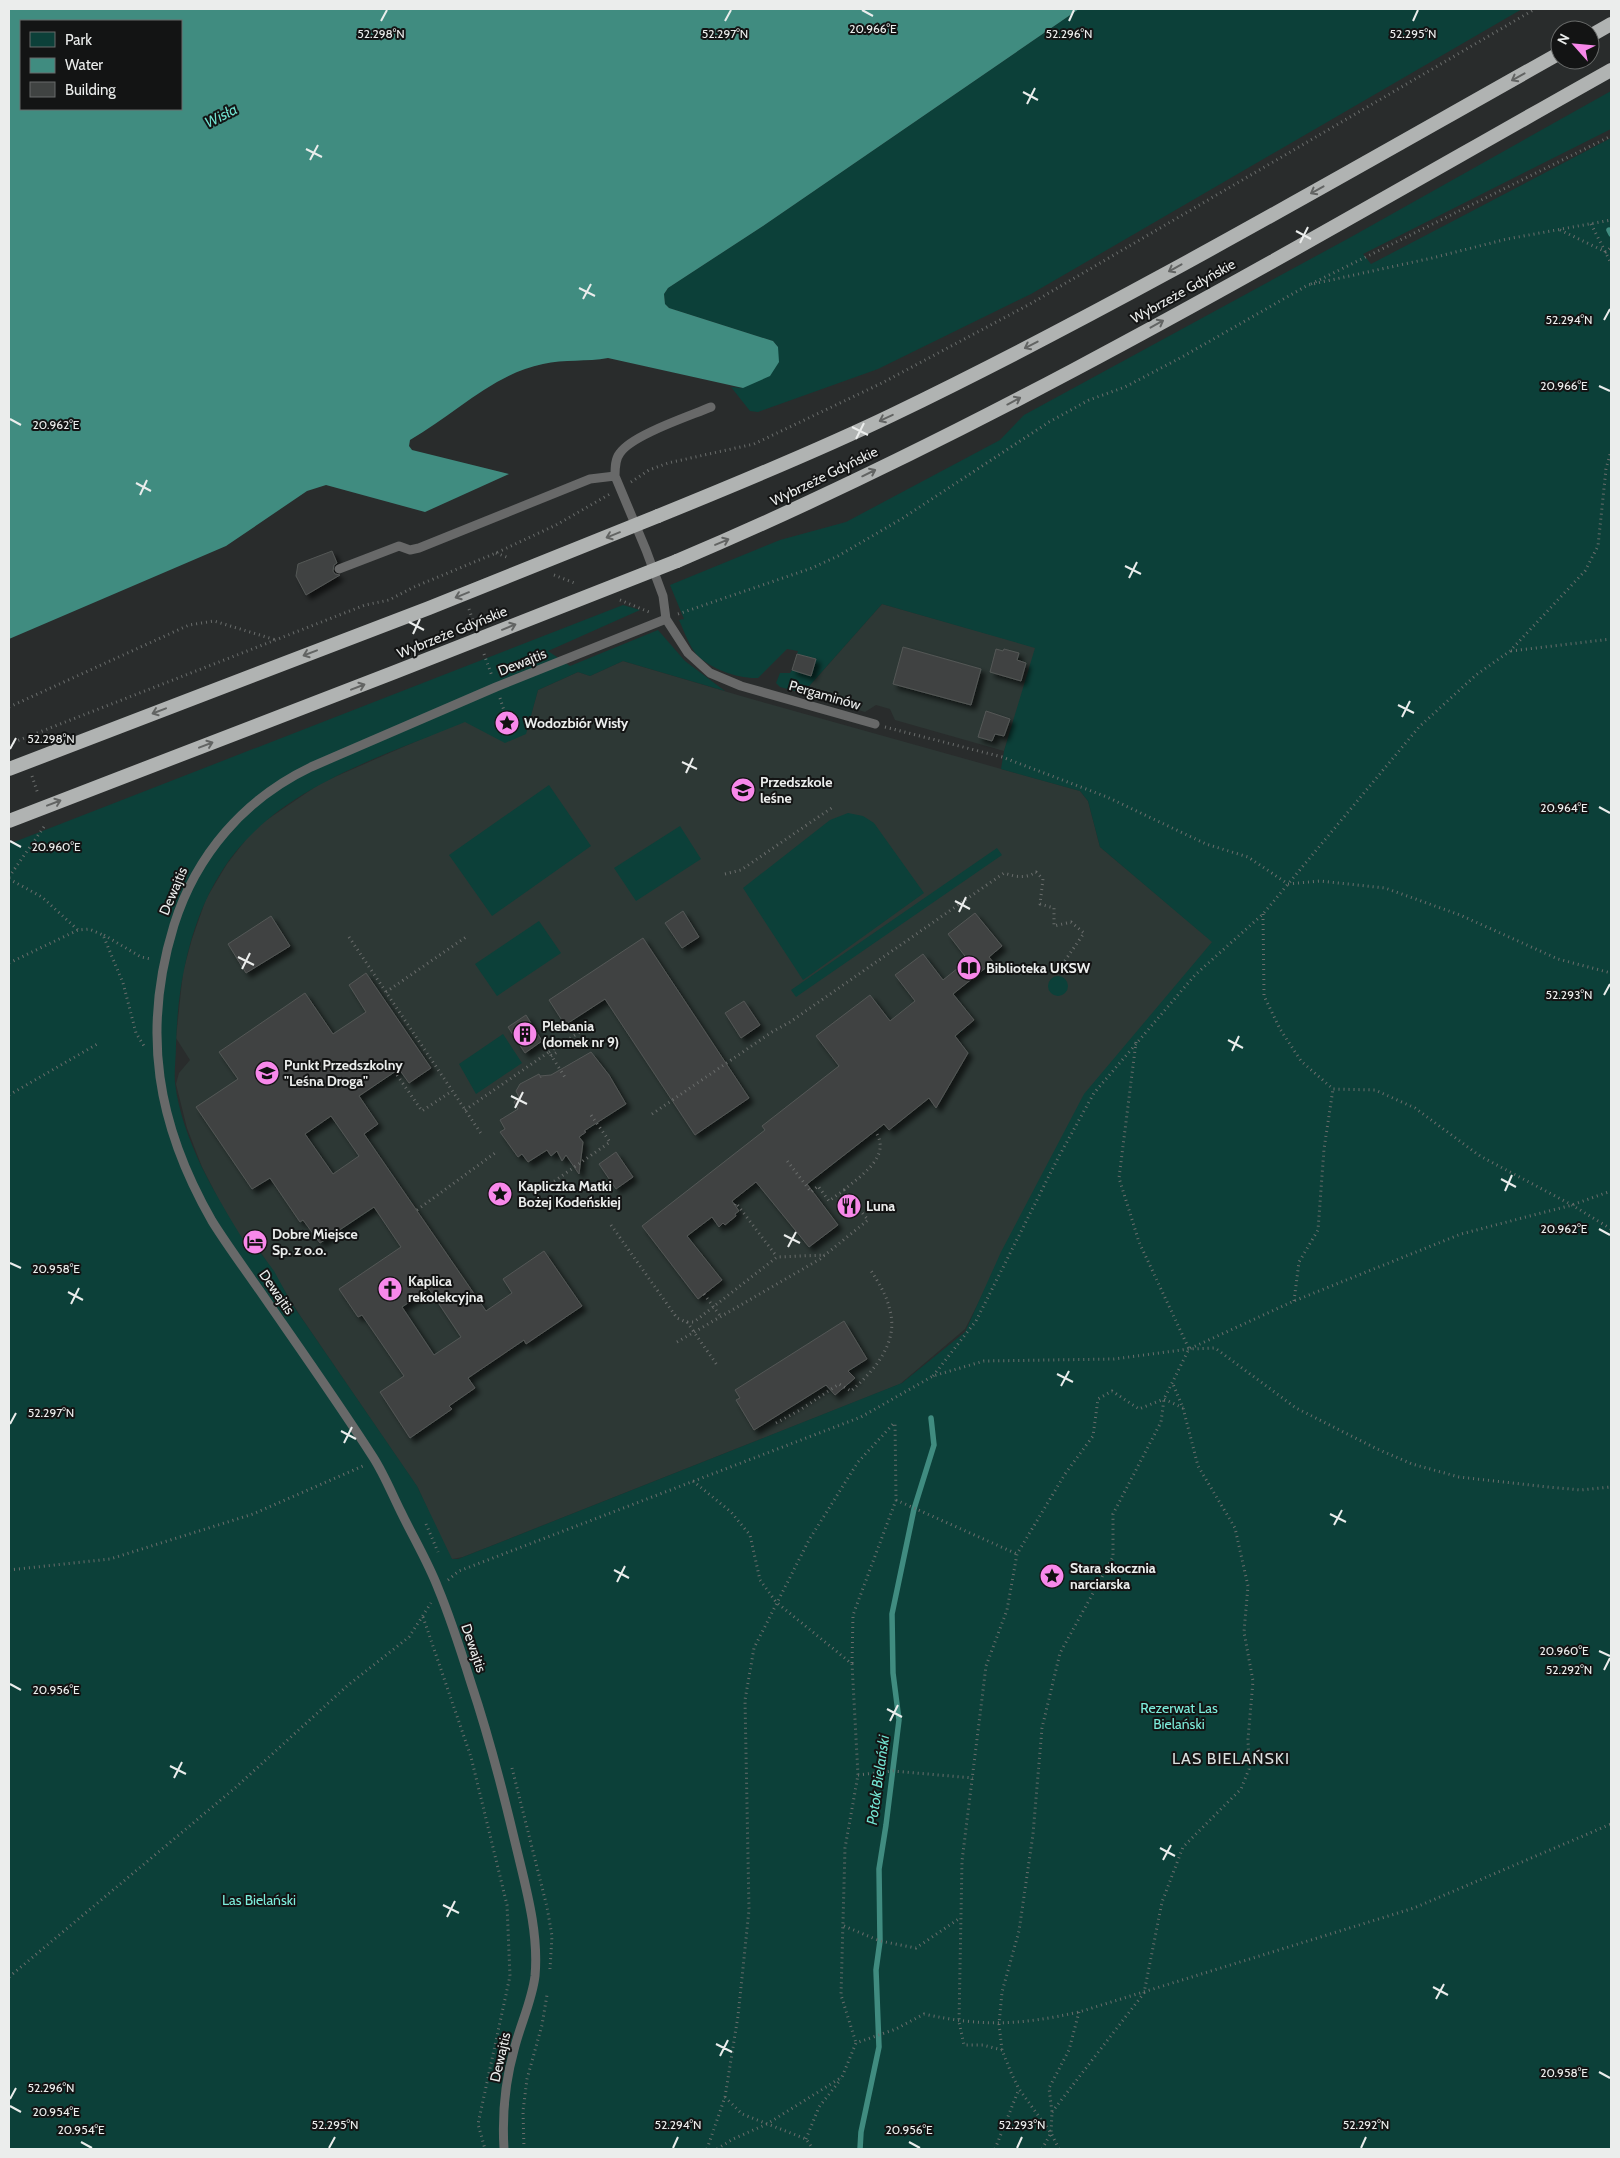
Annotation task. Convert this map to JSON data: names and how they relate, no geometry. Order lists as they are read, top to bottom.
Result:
{
  "streets": {
    "highway": ["Wybrzeże Gdyńskie"],
    "lane": ["Dewajtis", "Pergaminów"]
  },
  "crossings": [
    ["Dewajtis", "Pergaminów"]
  ],
  "districts": ["LAS BIELAŃSKI"],
  "water": ["Wisła", "Potok Bielański"],
  "parks": ["Rezerwat Las Bielański", "Las Bielański"],
  "places": {
    "place": ["Wodozbiór Wisły", "Kapliczka Matki Bożej Kodeńskiej", "Stara skocznia narciarska"],
    "school or university": ["Przedszkole leśne", "Punkt Przedszkolny \"Leśna Droga\""],
    "library": ["Biblioteka UKSW"],
    "building": ["Plebania (domek nr 9)"],
    "restaurant": ["Luna"],
    "hotel": ["Dobre Miejsce Sp. z o.o."],
    "church": ["Kaplica rekolekcyjna"]
  },
  "legend": ["Park", "Water", "Building"],
  "north": "top left",
  "coordinates": [
    "20.966°E",
    "52.298°N",
    "52.297°N",
    "52.296°N",
    "52.295°N",
    "52.294°N",
    "20.962°E",
    "20.964°E",
    "20.960°E",
    "52.293°N",
    "20.958°E",
    "52.292°N",
    "20.956°E",
    "20.954°E"
  ]
}
